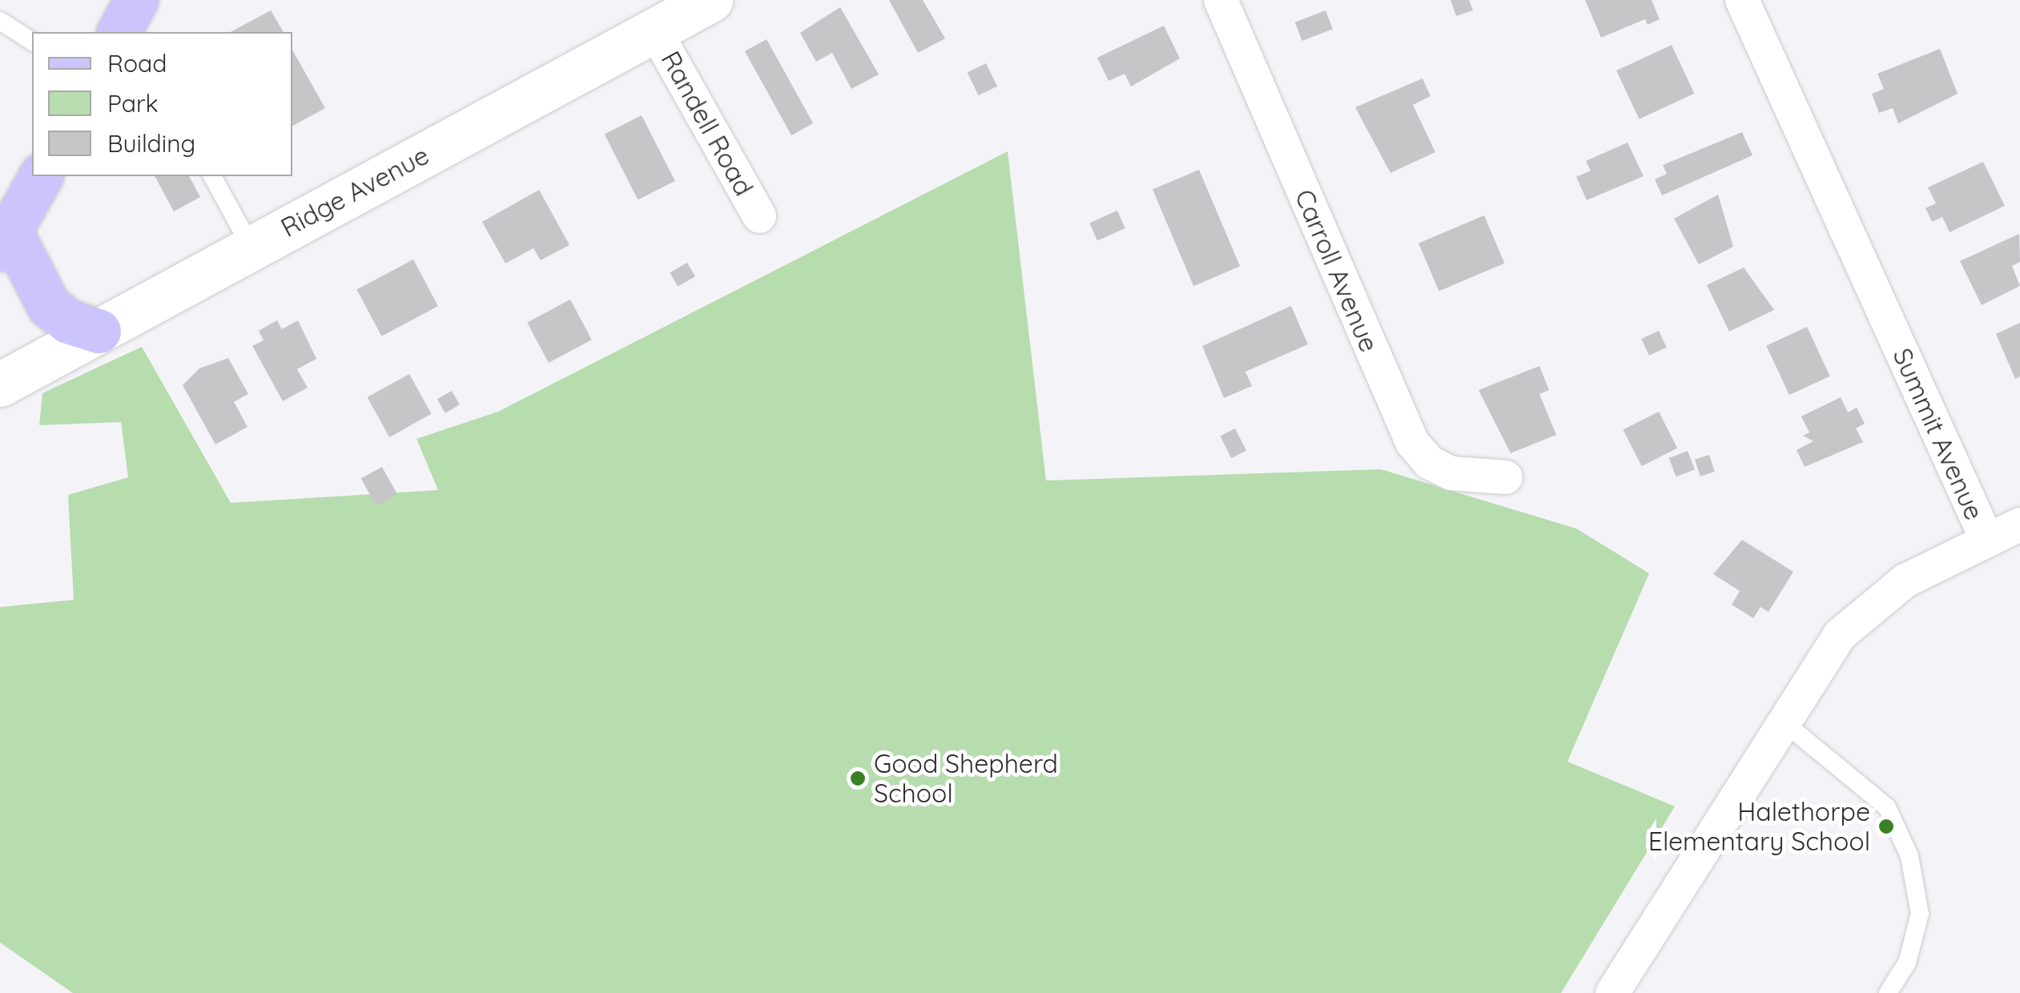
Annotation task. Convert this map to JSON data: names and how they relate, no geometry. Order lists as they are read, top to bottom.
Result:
{
  "streets": {
    "street": [
      "Randell Road",
      "Ridge Avenue",
      "Carroll Avenue",
      "Summit Avenue"
    ]
  },
  "crossings": [
    ["Randell Road", "Ridge Avenue"]
  ],
  "places": ["Good Shepherd School", "Halethorpe Elementary School"],
  "legend": ["Road", "Park", "Building"]
}
